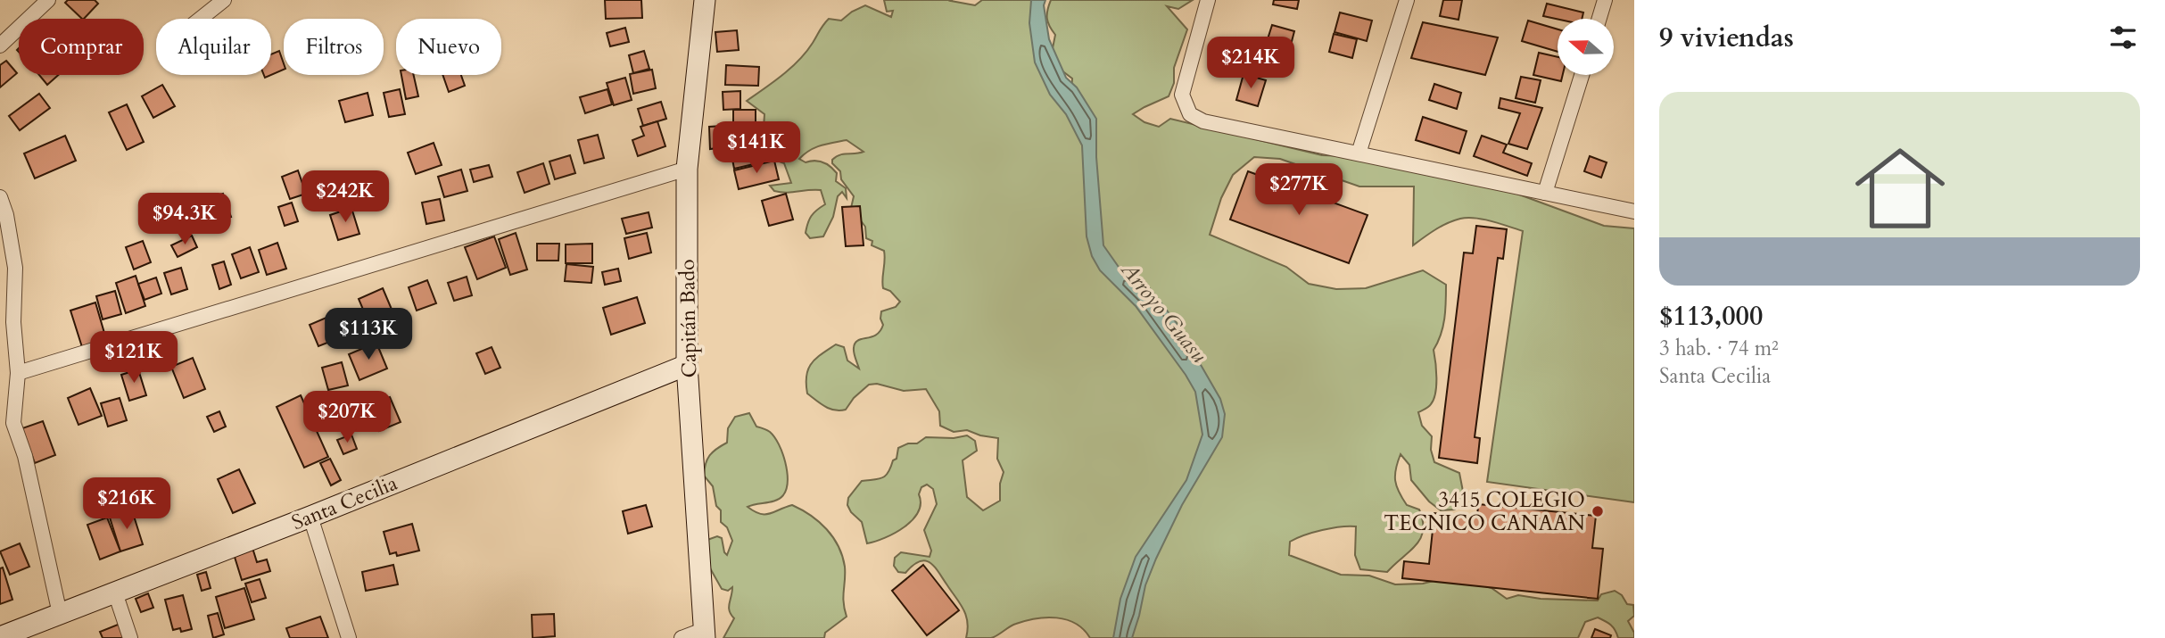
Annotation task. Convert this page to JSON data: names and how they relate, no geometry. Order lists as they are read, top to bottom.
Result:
{
  "streets": {
    "street": ["Capitán Bado", "Santa Cecilia"]
  },
  "crossings": [
    ["Capitán Bado", "Santa Cecilia"]
  ],
  "water": ["Arroyo Guasu"],
  "places": ["3415 COLEGIO TECNICO CANAAN"],
  "north": "left",
  "page": {
    "heading": "9 viviendas",
    "chip": [
      "Comprar",
      "Alquilar",
      "Filtros",
      "Nuevo"
    ],
    "price": [
      "$214K",
      "$141K",
      "$277K",
      "$242K",
      "$94.3K",
      "$113K",
      "$121K",
      "$207K",
      "$216K"
    ],
    "list": [
      {
        "name": "$113,000",
        "note": "3 hab. · 74 m² · Santa Cecilia"
      }
    ]
  }
}
